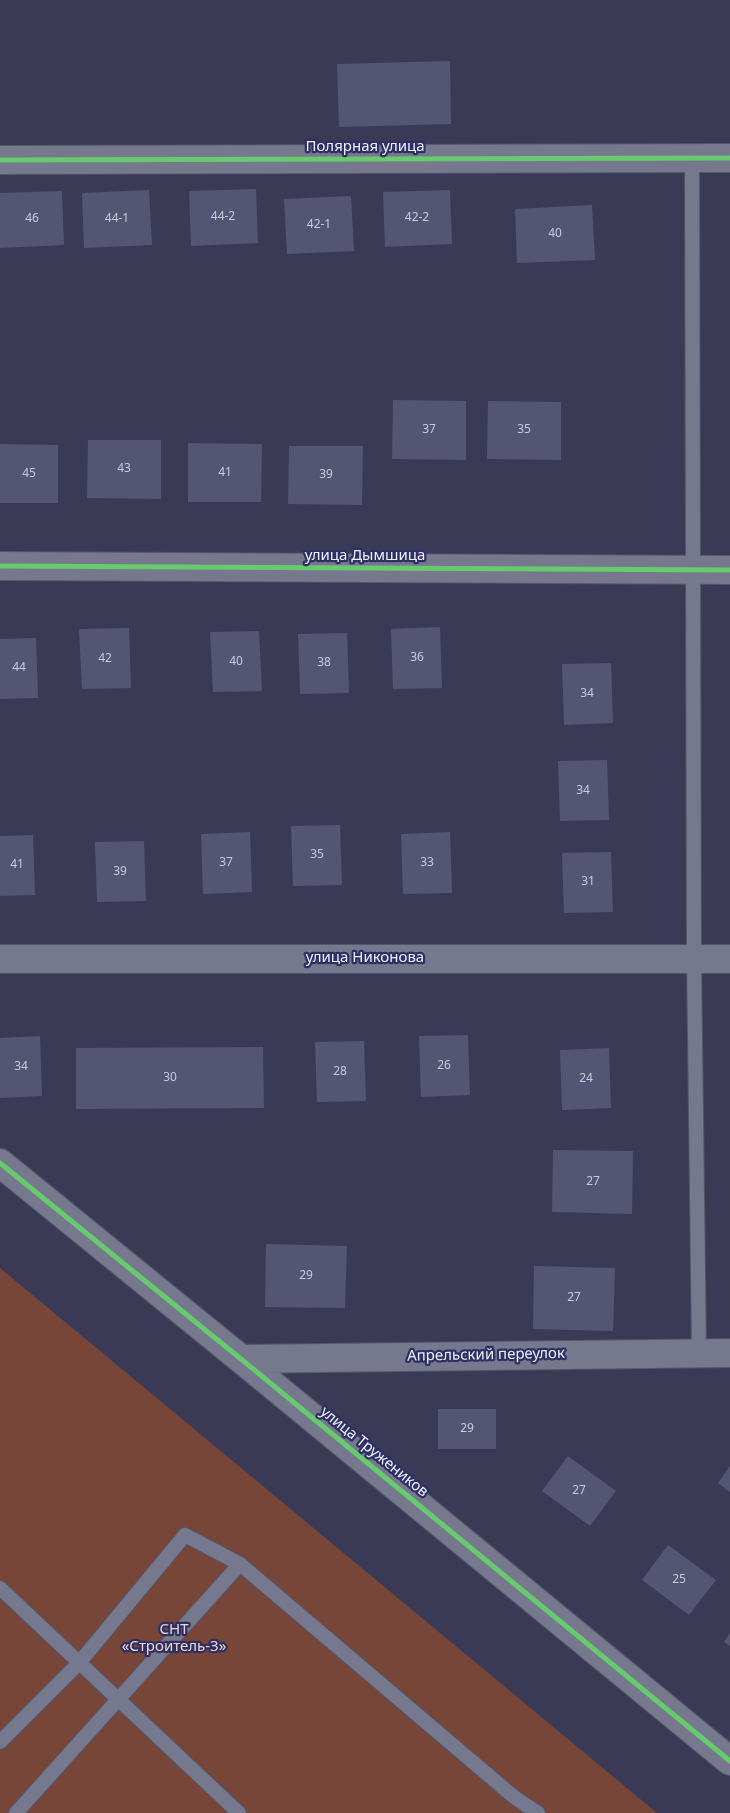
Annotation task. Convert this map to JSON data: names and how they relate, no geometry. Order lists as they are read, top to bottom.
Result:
{
  "streets": {
    "street": [
      "Полярная улица",
      "улица Дымшица",
      "улица Никонова",
      "Апрельский переулок",
      "улица Тружеников"
    ]
  },
  "crossings": [
    ["Апрельский переулок", "улица Тружеников"]
  ],
  "parks": ["СНТ «Строитель-3»"],
  "house_numbers": [
    "44-2",
    "42-2",
    "46",
    "44-1",
    "42-1",
    "40",
    "37",
    "35",
    "43",
    "41",
    "45",
    "39",
    "36",
    "42",
    "40",
    "38",
    "44",
    "34",
    "34",
    "35",
    "37",
    "33",
    "41",
    "39",
    "31",
    "26",
    "34",
    "28",
    "30",
    "24",
    "27",
    "29",
    "27",
    "29",
    "27",
    "25"
  ]
}
